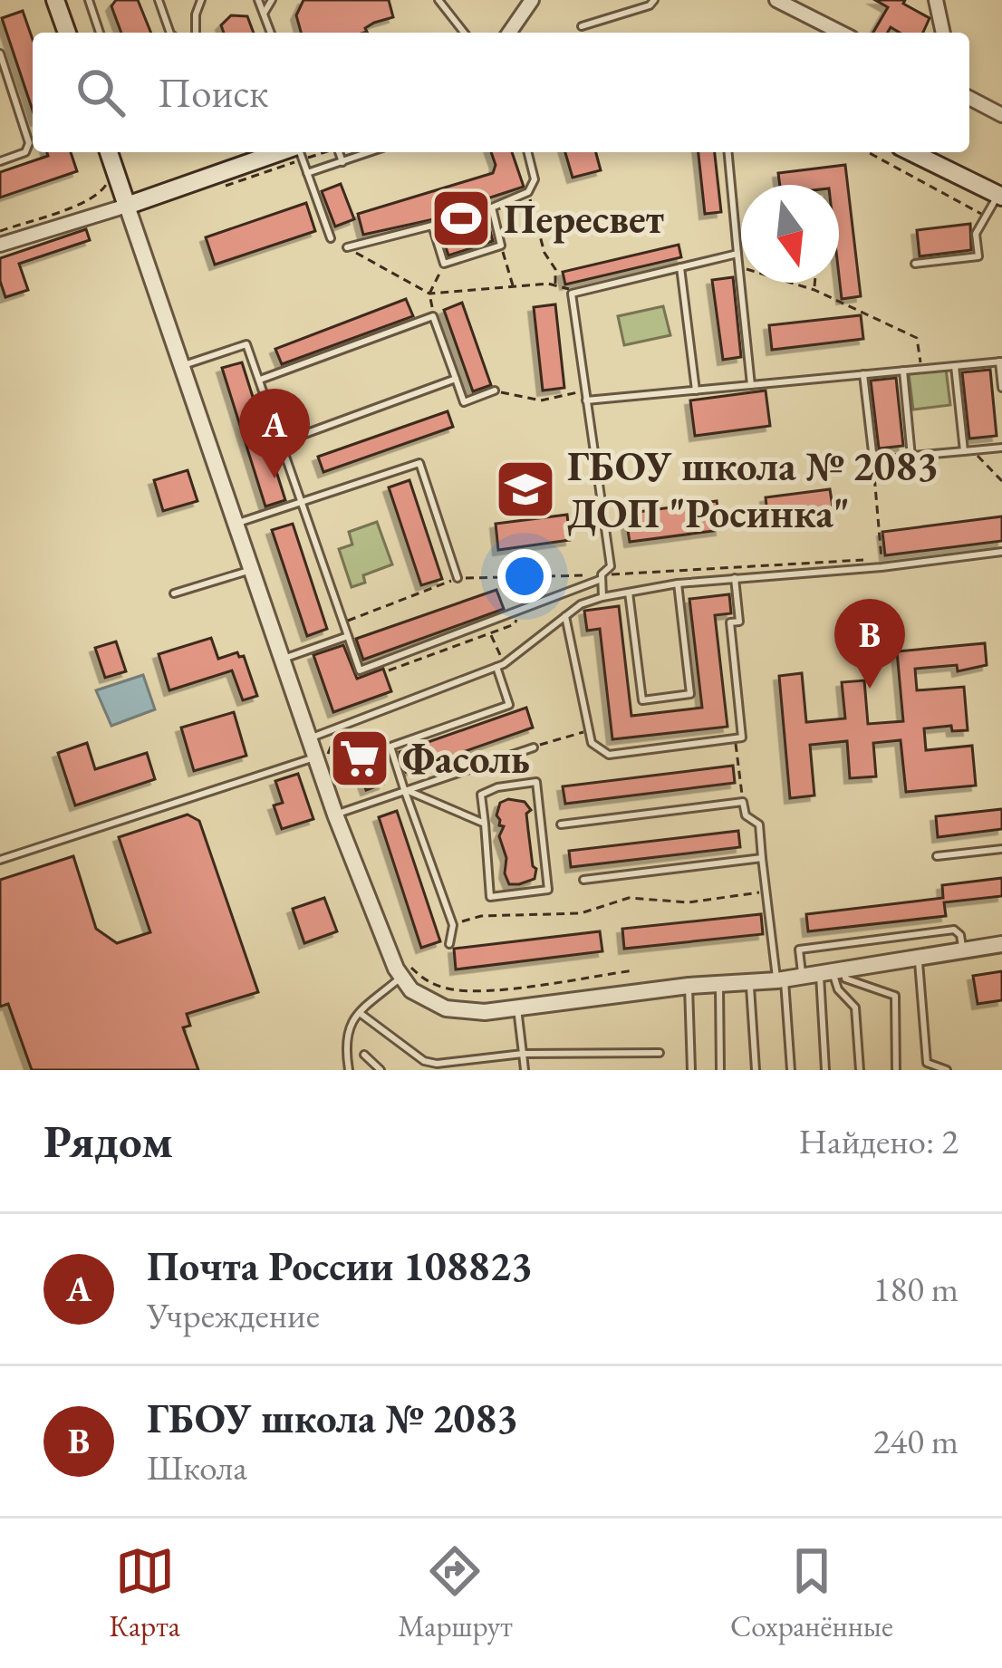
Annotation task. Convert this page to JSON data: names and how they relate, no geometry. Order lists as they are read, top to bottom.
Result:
{
  "places": {
    "sports": ["Пересвет"],
    "school or university": ["ГБОУ школа № 2083 ДОП \"Росинка\""],
    "supermarket": ["Фасоль"]
  },
  "north": "bottom",
  "page": {
    "search": "Поиск",
    "pins": ["A", "B"],
    "heading": ["Рядом", "Найдено: 2"],
    "list": [
      {
        "mark": "A",
        "name": "Почта России 108823",
        "note": "Учреждение",
        "value": "180 m"
      },
      {
        "mark": "B",
        "name": "ГБОУ школа № 2083",
        "note": "Школа",
        "value": "240 m"
      }
    ],
    "nav": ["Карта", "Маршрут", "Сохранённые"]
  }
}
